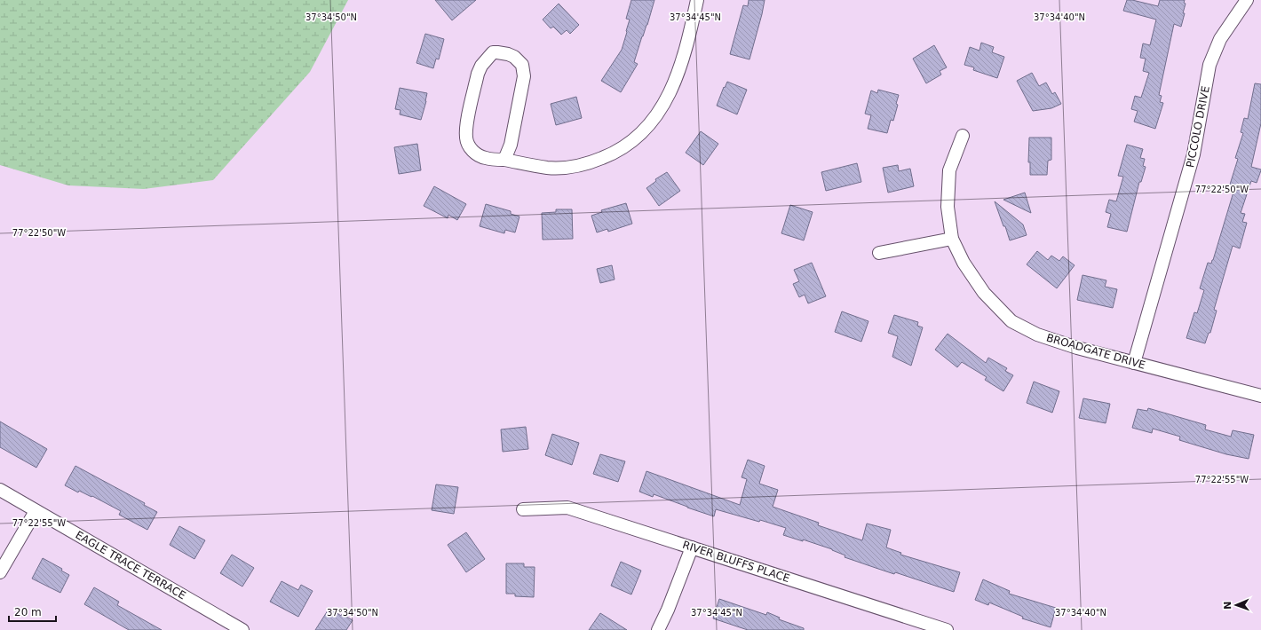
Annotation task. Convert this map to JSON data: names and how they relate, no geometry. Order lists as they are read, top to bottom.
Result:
{
  "streets": {
    "street": [
      "PICCOLO DRIVE",
      "BROADGATE DRIVE",
      "RIVER BLUFFS PLACE",
      "EAGLE TRACE TERRACE"
    ]
  },
  "crossings": [
    ["PICCOLO DRIVE", "BROADGATE DRIVE"]
  ],
  "scale_bar": "20 m",
  "north": "left",
  "coordinates": [
    "37°34'50\"N",
    "37°34'45\"N",
    "37°34'40\"N",
    "77°22'50\"W",
    "77°22'55\"W"
  ]
}
